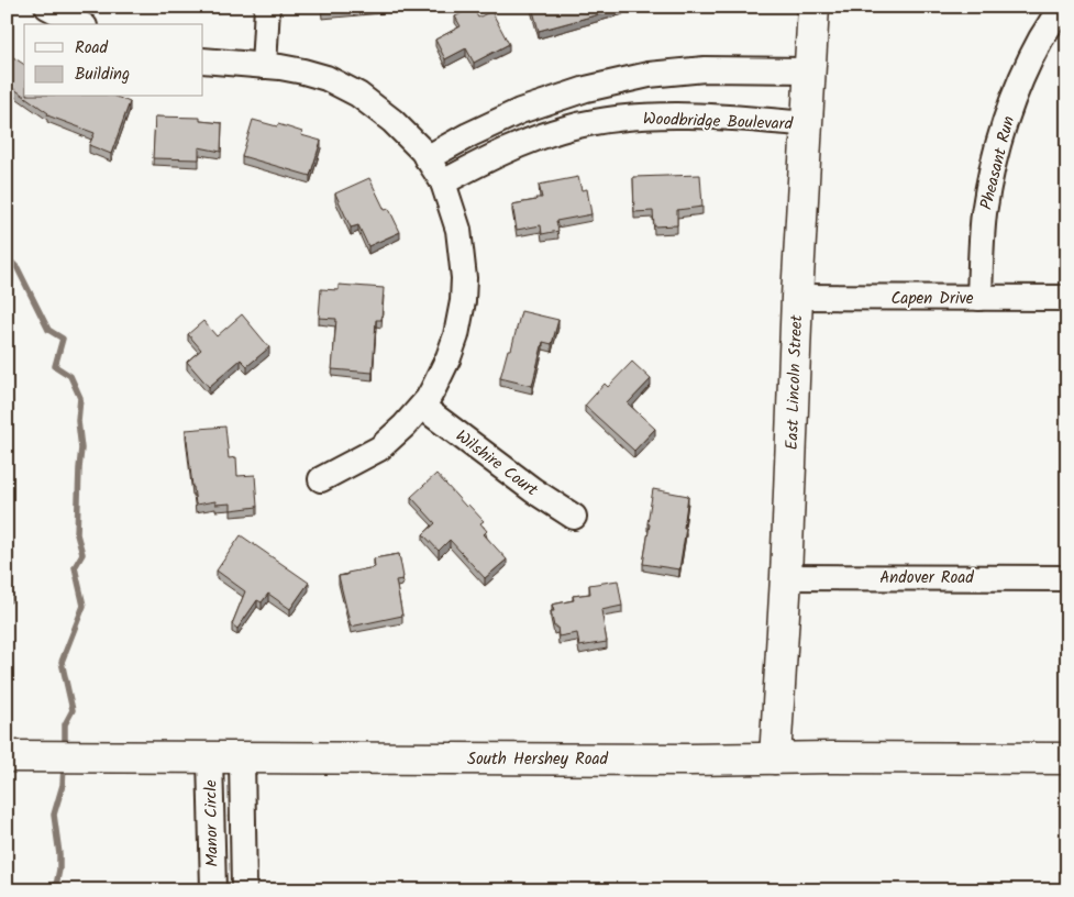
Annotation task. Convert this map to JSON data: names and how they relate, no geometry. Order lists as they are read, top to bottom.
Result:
{
  "streets": {
    "main road": ["East Lincoln Street", "South Hershey Road"],
    "street": [
      "Woodbridge Boulevard",
      "Pheasant Run",
      "Capen Drive",
      "Wilshire Court",
      "Andover Road",
      "Manor Circle"
    ]
  },
  "crossings": [
    ["Woodbridge Boulevard", "East Lincoln Street"],
    ["Pheasant Run", "Capen Drive"],
    ["Capen Drive", "East Lincoln Street"],
    ["East Lincoln Street", "Andover Road"],
    ["East Lincoln Street", "South Hershey Road"],
    ["South Hershey Road", "Manor Circle"]
  ],
  "legend": ["Road", "Building"]
}
